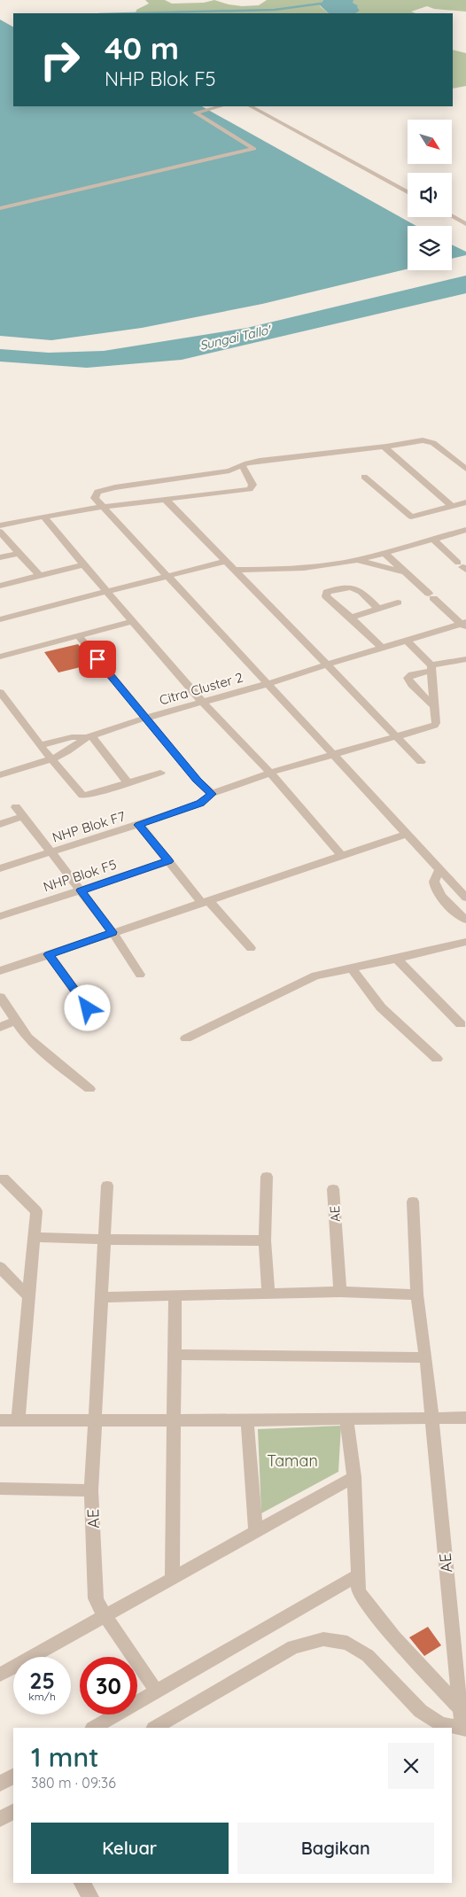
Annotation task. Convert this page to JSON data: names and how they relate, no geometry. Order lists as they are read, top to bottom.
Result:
{
  "streets": {
    "street": [
      "Citra Cluster 2",
      "NHP Blok F7",
      "NHP Blok F5",
      "AE"
    ]
  },
  "water": ["Sungai Tallo'"],
  "parks": ["Taman"],
  "north": "bottom right",
  "page": {
    "turn": ["40 m", "NHP Blok F5"],
    "speed": "25 km/h",
    "limit": "30",
    "heading": ["1 mnt", "380 m · 09:36"],
    "buttons": ["Keluar", "Bagikan"]
  }
}
